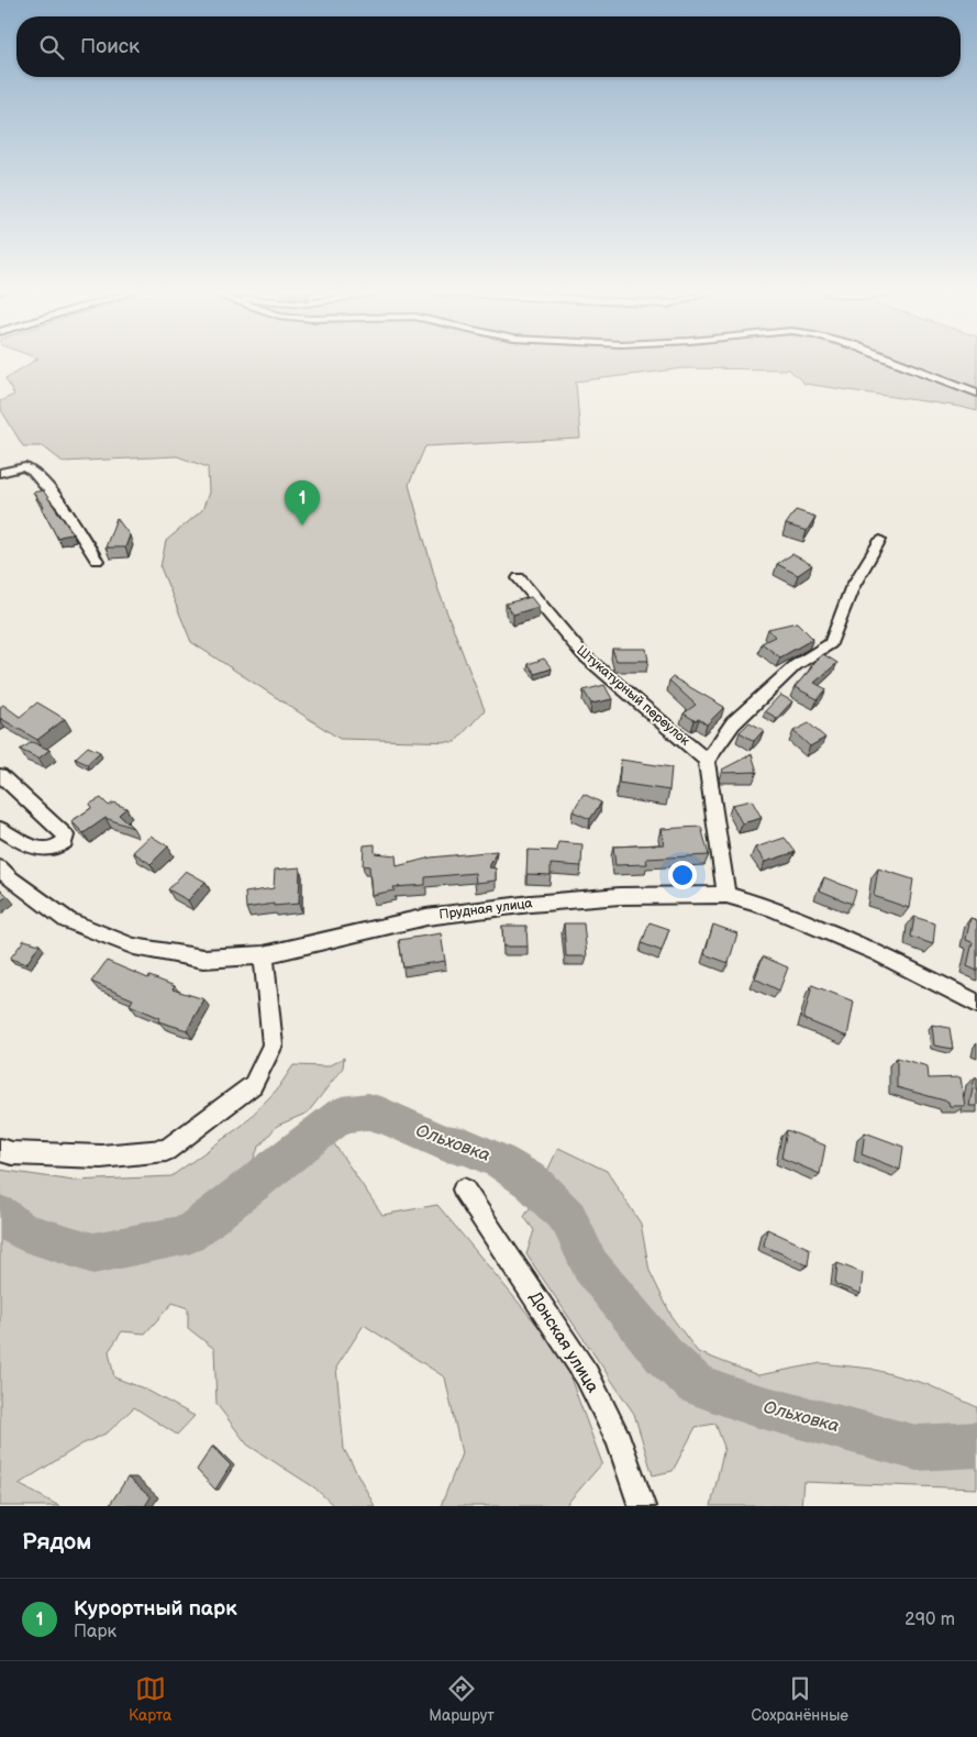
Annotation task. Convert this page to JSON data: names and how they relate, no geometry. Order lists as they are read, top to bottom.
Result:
{
  "streets": {
    "street": ["Штукатурный переулок", "Прудная улица", "Донская улица"]
  },
  "water": ["Ольховка"],
  "page": {
    "search": "Поиск",
    "pins": "1",
    "heading": "Рядом",
    "list": [
      {
        "mark": "1",
        "name": "Курортный парк",
        "note": "Парк",
        "value": "290 m"
      }
    ],
    "nav": ["Карта", "Маршрут", "Сохранённые"]
  }
}
